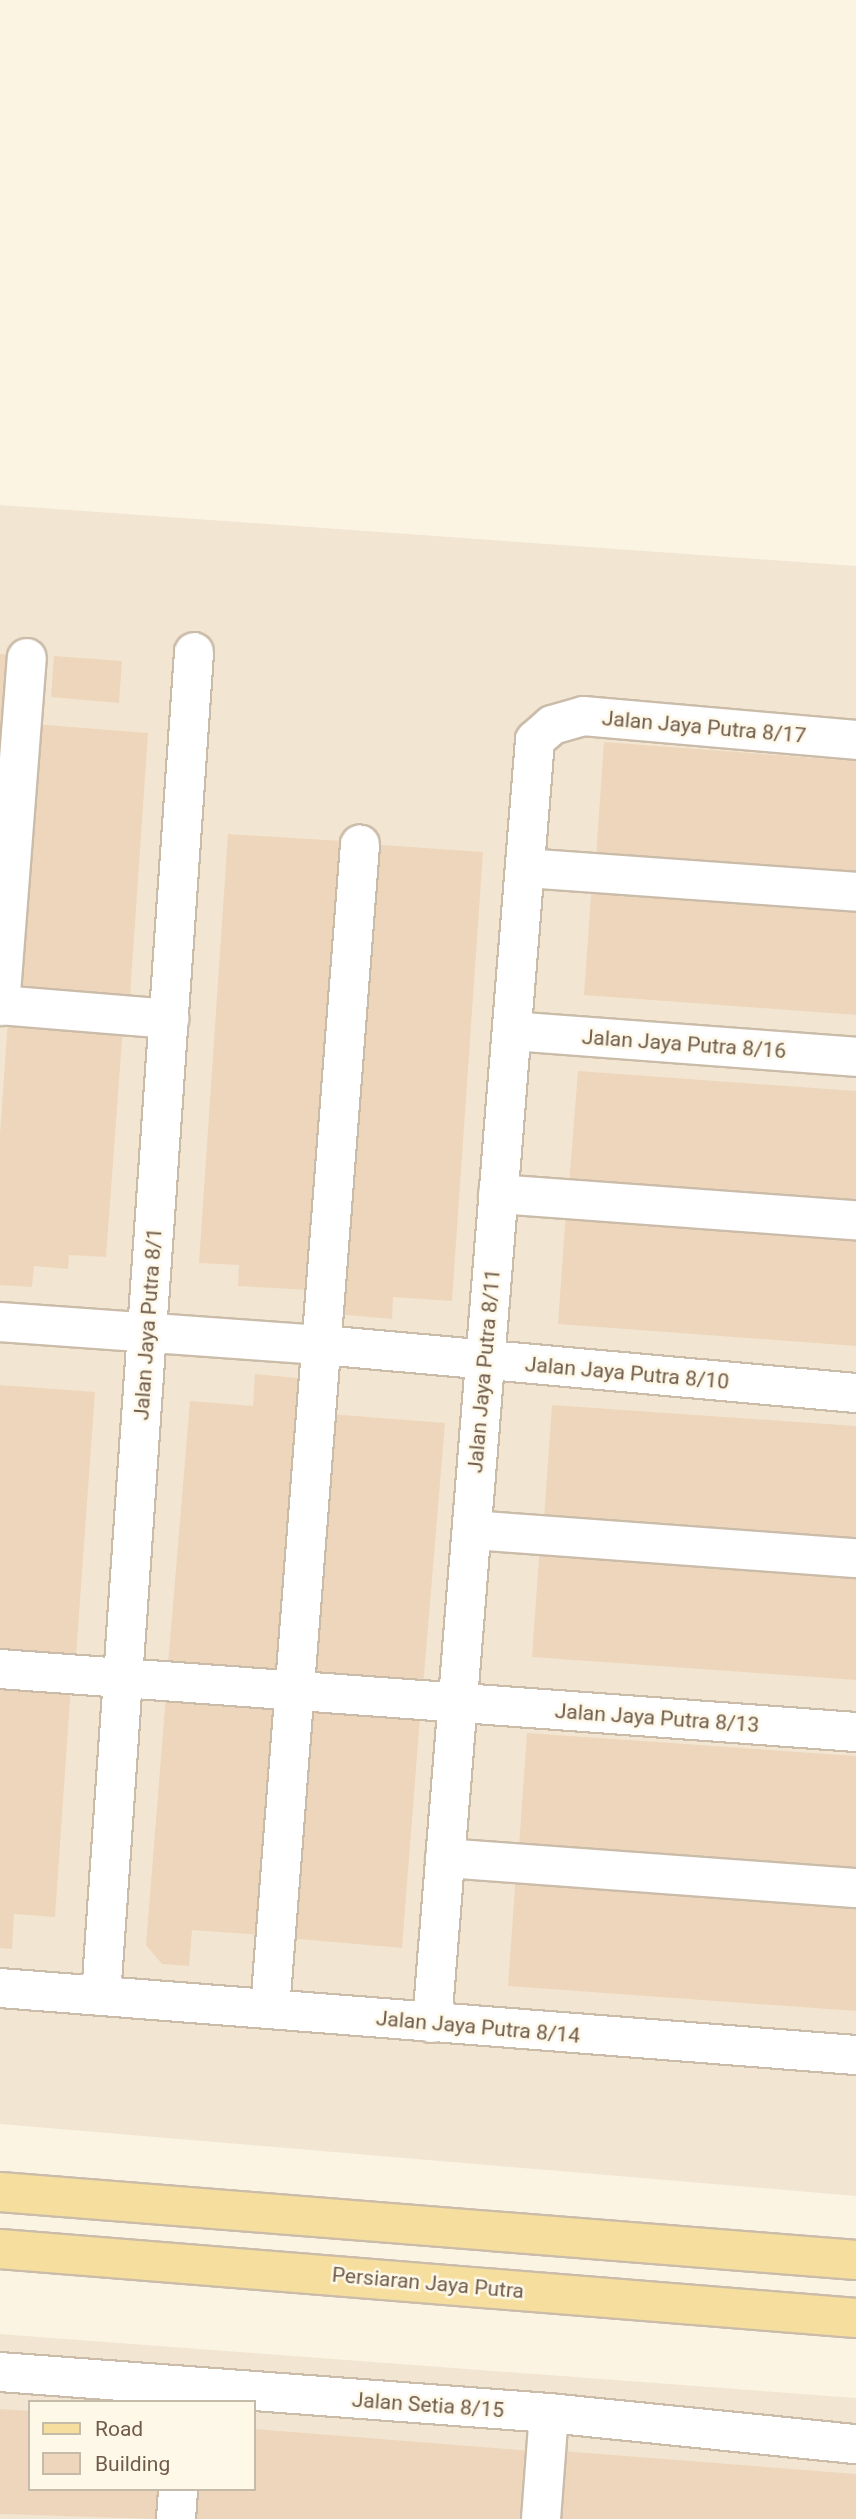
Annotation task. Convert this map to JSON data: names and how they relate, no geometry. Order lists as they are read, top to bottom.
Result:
{
  "streets": {
    "main road": ["Persiaran Jaya Putra"],
    "street": [
      "Jalan Jaya Putra 8/17",
      "Jalan Jaya Putra 8/16",
      "Jalan Jaya Putra 8/1",
      "Jalan Jaya Putra 8/11",
      "Jalan Jaya Putra 8/10",
      "Jalan Jaya Putra 8/13",
      "Jalan Jaya Putra 8/14",
      "Jalan Setia 8/15"
    ]
  },
  "crossings": [
    ["Jalan Jaya Putra 8/17", "Jalan Jaya Putra 8/11"],
    ["Jalan Jaya Putra 8/16", "Jalan Jaya Putra 8/11"],
    ["Jalan Jaya Putra 8/1", "Jalan Jaya Putra 8/10"],
    ["Jalan Jaya Putra 8/1", "Jalan Jaya Putra 8/13"],
    ["Jalan Jaya Putra 8/1", "Jalan Jaya Putra 8/14"],
    ["Jalan Jaya Putra 8/11", "Jalan Jaya Putra 8/10"],
    ["Jalan Jaya Putra 8/11", "Jalan Jaya Putra 8/13"],
    ["Jalan Jaya Putra 8/11", "Jalan Jaya Putra 8/14"]
  ],
  "legend": ["Road", "Building"]
}
